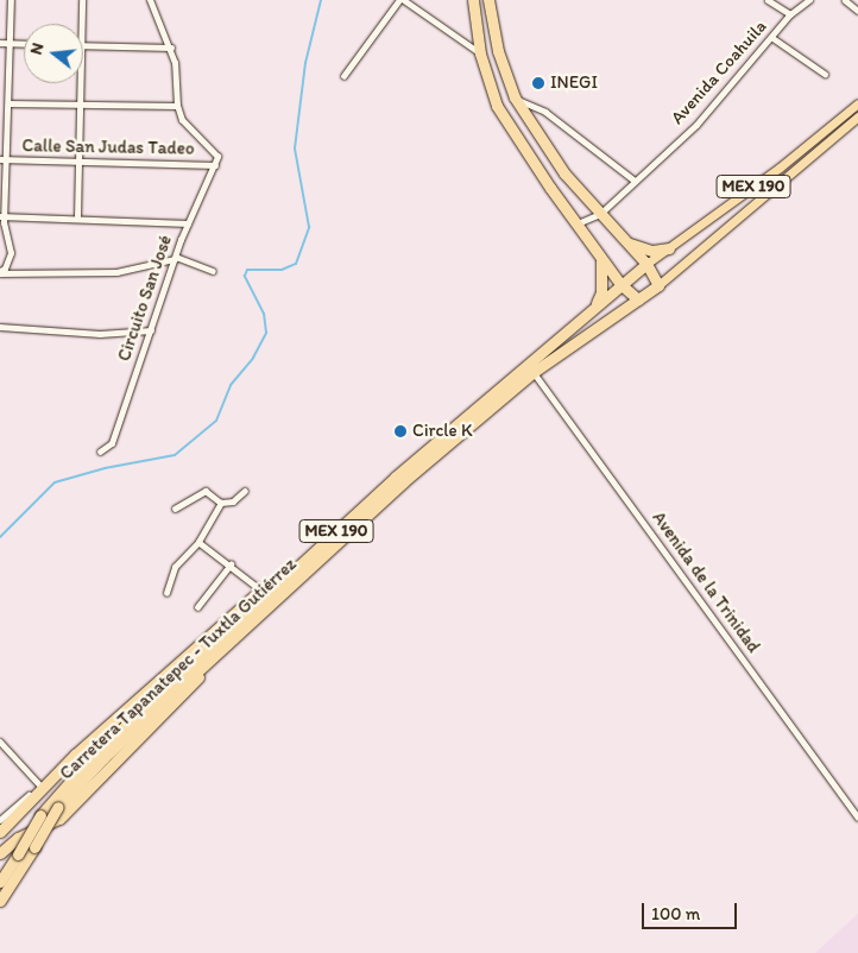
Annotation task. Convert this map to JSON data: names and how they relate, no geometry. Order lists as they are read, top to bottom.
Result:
{
  "streets": {
    "highway": ["MEX 190", "Carretera Tapanatepec - Tuxtla Gutiérrez"],
    "street": [
      "Avenida Coahuila",
      "Calle San Judas Tadeo",
      "Circuito San José",
      "Avenida de la Trinidad"
    ]
  },
  "crossings": [
    ["Calle San Judas Tadeo", "Circuito San José"],
    ["MEX 190", "Carretera Tapanatepec - Tuxtla Gutiérrez"],
    ["Avenida de la Trinidad", "Carretera Tapanatepec - Tuxtla Gutiérrez"]
  ],
  "places": ["INEGI", "Circle K"],
  "scale_bar": "100 m",
  "north": "left"
}
